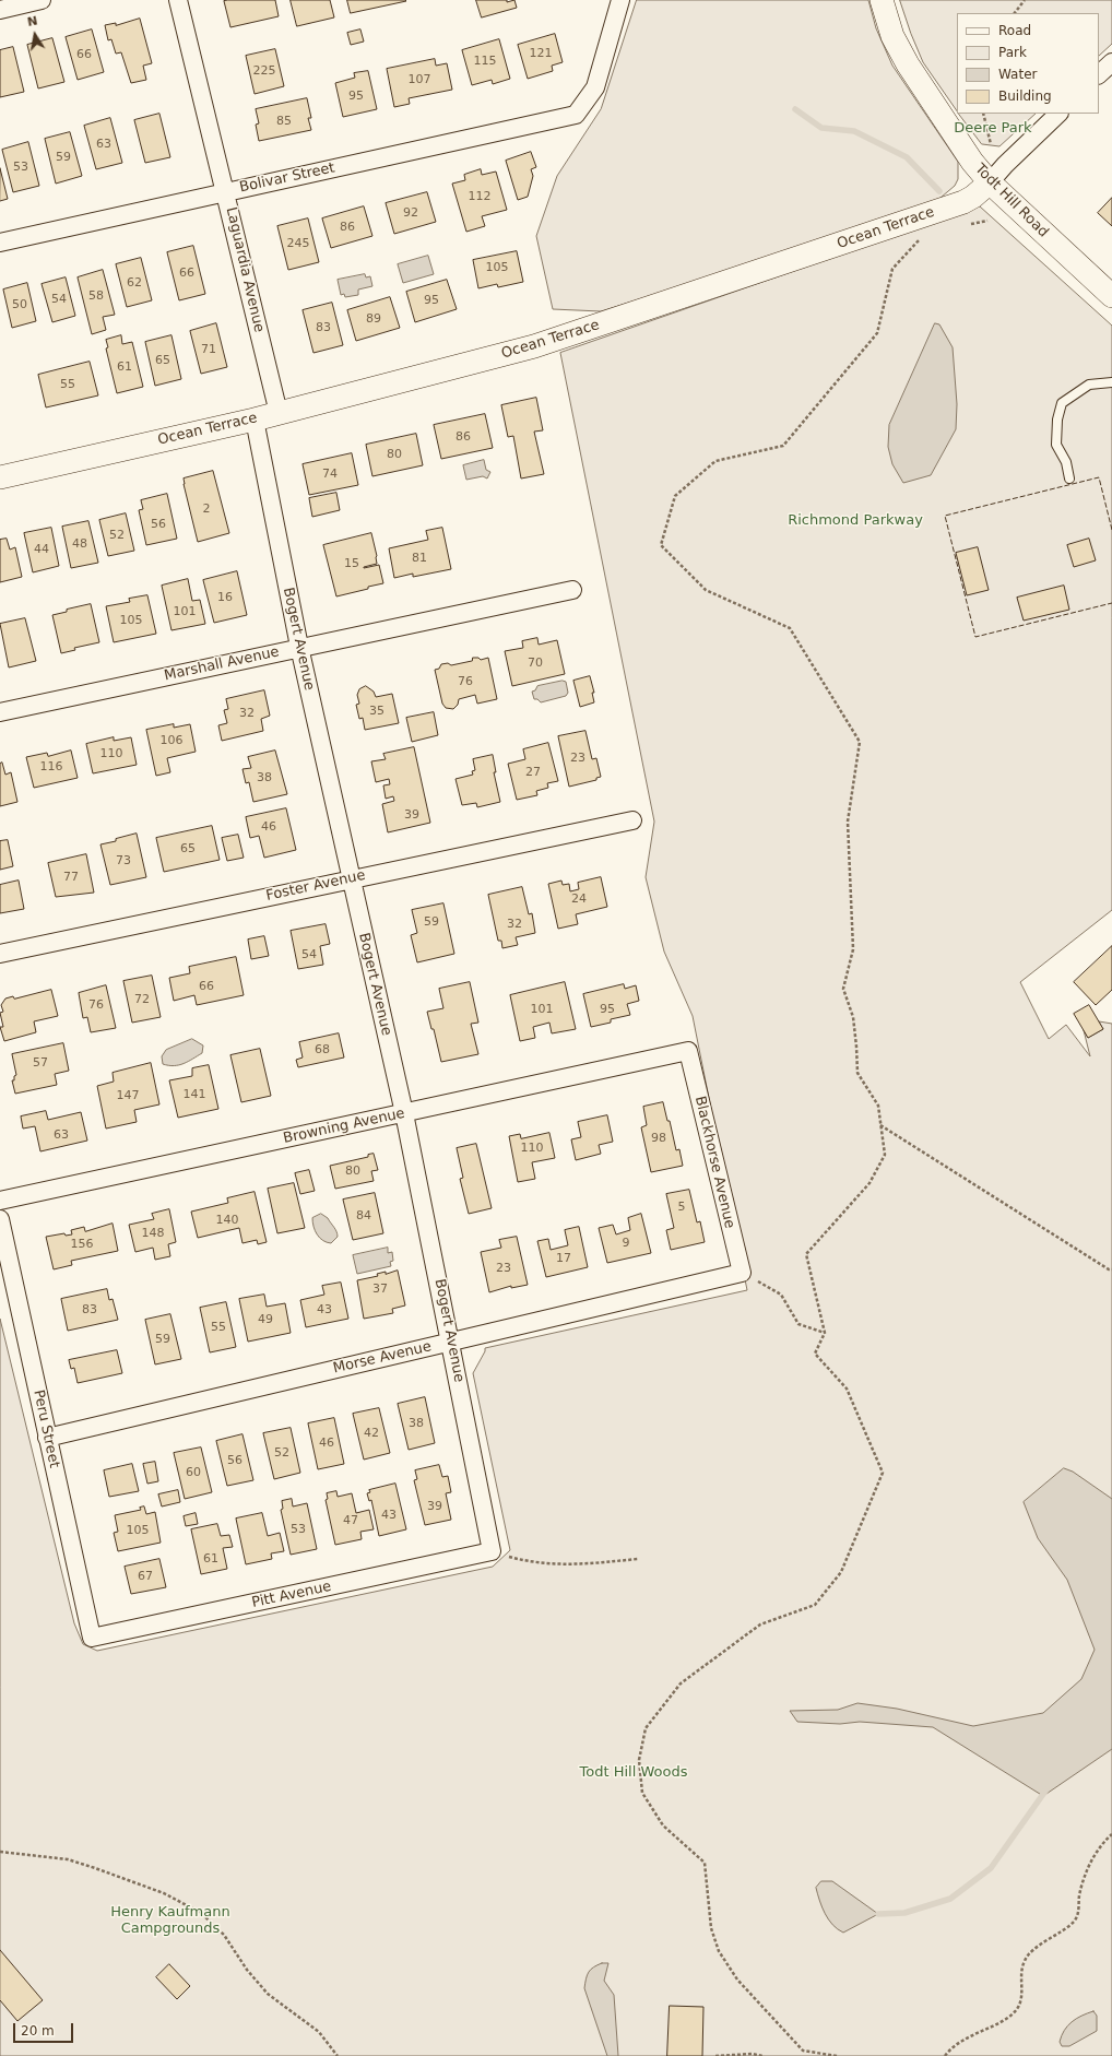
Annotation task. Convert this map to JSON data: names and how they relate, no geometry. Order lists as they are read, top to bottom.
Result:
{
  "streets": {
    "street": [
      "Bolivar Street",
      "Todt Hill Road",
      "Ocean Terrace",
      "Laguardia Avenue",
      "Bogert Avenue",
      "Marshall Avenue",
      "Foster Avenue",
      "Browning Avenue",
      "Blackhorse Avenue",
      "Morse Avenue",
      "Peru Street",
      "Pitt Avenue"
    ]
  },
  "crossings": [
    ["Bolivar Street", "Laguardia Avenue"],
    ["Todt Hill Road", "Ocean Terrace"],
    ["Ocean Terrace", "Laguardia Avenue"],
    ["Ocean Terrace", "Bogert Avenue"],
    ["Bogert Avenue", "Marshall Avenue"],
    ["Bogert Avenue", "Foster Avenue"],
    ["Bogert Avenue", "Browning Avenue"],
    ["Bogert Avenue", "Morse Avenue"],
    ["Bogert Avenue", "Pitt Avenue"],
    ["Browning Avenue", "Blackhorse Avenue"],
    ["Blackhorse Avenue", "Morse Avenue"],
    ["Morse Avenue", "Peru Street"],
    ["Peru Street", "Pitt Avenue"]
  ],
  "parks": [
    "Deere Park",
    "Richmond Parkway",
    "Todt Hill Woods",
    "Henry Kaufmann Campgrounds"
  ],
  "house_numbers": [
    "121",
    "66",
    "115",
    "225",
    "107",
    "95",
    "85",
    "63",
    "59",
    "53",
    "112",
    "92",
    "86",
    "245",
    "105",
    "66",
    "62",
    "58",
    "54",
    "95",
    "50",
    "89",
    "83",
    "71",
    "65",
    "61",
    "55",
    "86",
    "80",
    "74",
    "2",
    "56",
    "52",
    "48",
    "44",
    "81",
    "15",
    "16",
    "101",
    "105",
    "70",
    "76",
    "35",
    "32",
    "106",
    "110",
    "23",
    "116",
    "27",
    "38",
    "39",
    "46",
    "65",
    "73",
    "77",
    "24",
    "59",
    "32",
    "54",
    "66",
    "72",
    "76",
    "101",
    "95",
    "68",
    "57",
    "141",
    "147",
    "63",
    "98",
    "110",
    "80",
    "5",
    "84",
    "140",
    "148",
    "9",
    "156",
    "17",
    "23",
    "37",
    "83",
    "43",
    "49",
    "55",
    "59",
    "38",
    "42",
    "46",
    "52",
    "56",
    "60",
    "39",
    "43",
    "47",
    "53",
    "105",
    "61",
    "67"
  ],
  "legend": [
    "Road",
    "Park",
    "Water",
    "Building"
  ],
  "scale_bar": "20 m",
  "north": "top"
}
